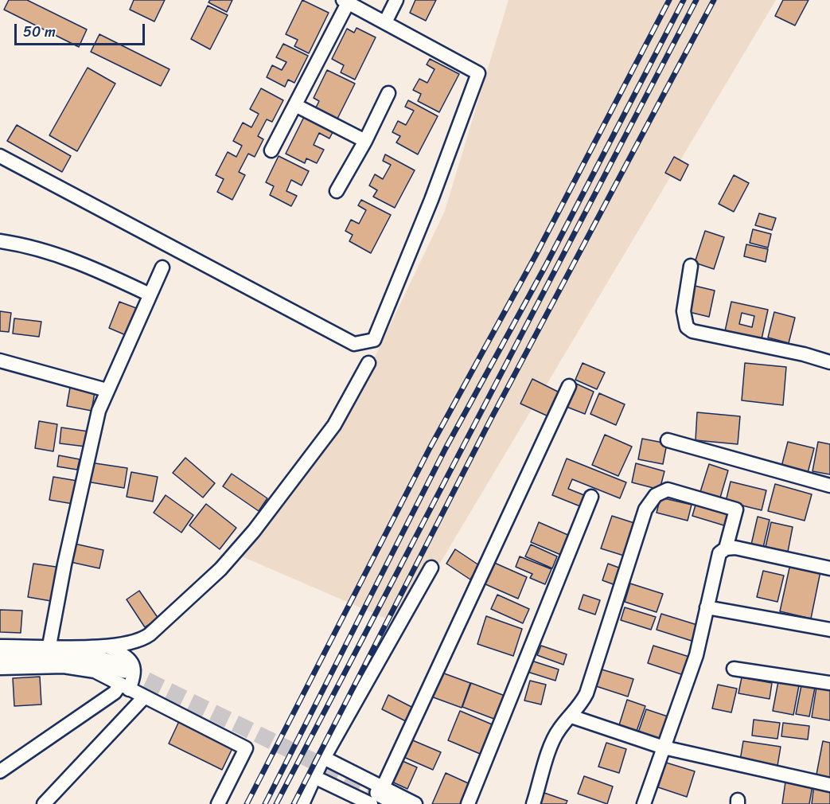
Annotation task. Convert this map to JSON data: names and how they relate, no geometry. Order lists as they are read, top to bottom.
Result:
{
  "scale_bar": "50 m"
}
